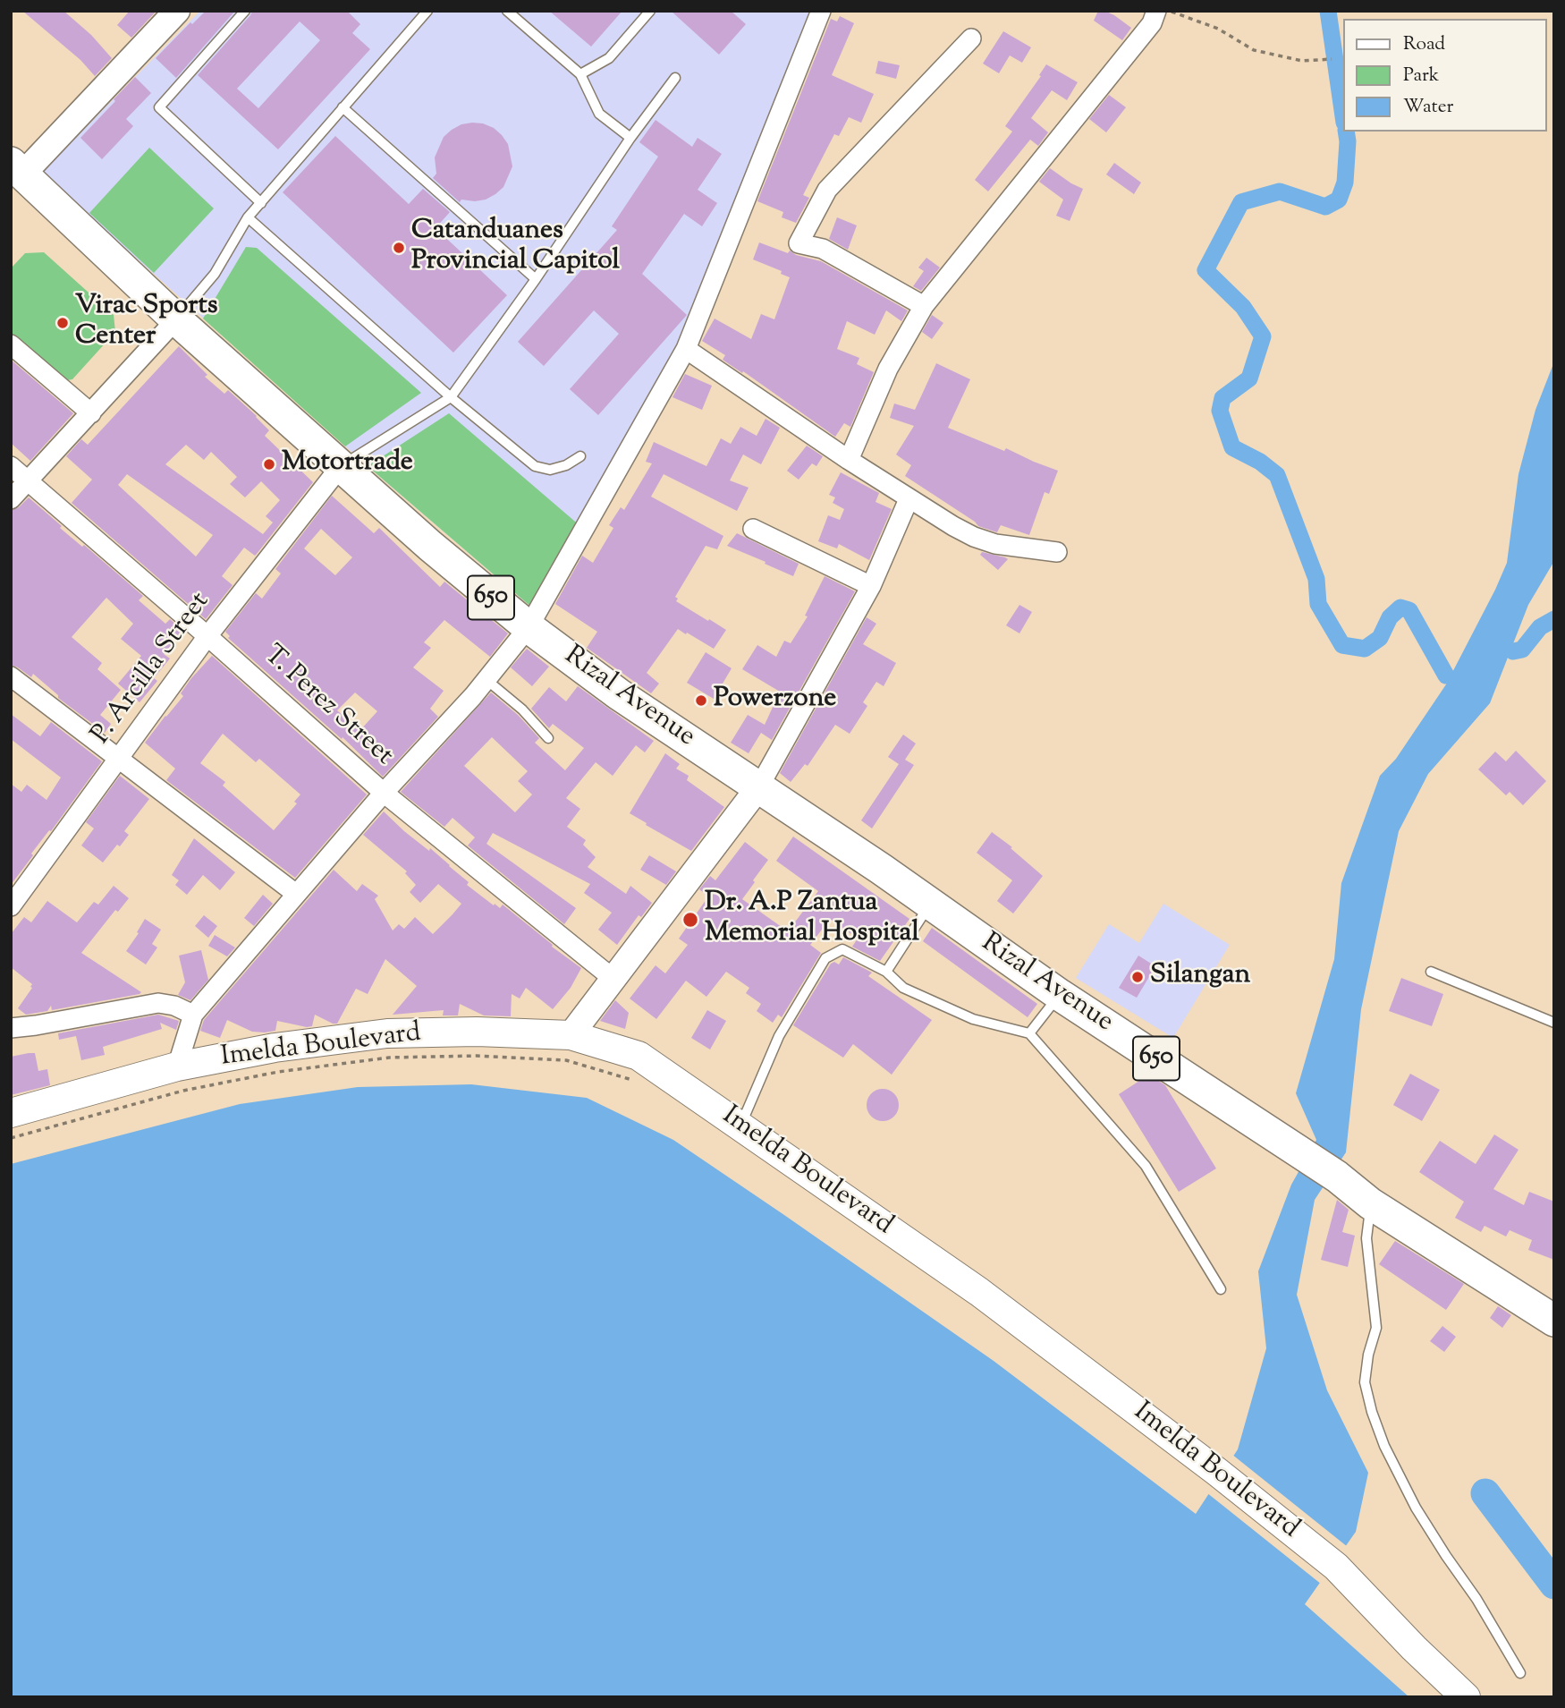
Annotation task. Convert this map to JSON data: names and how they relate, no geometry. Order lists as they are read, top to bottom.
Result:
{
  "streets": {
    "main road": ["650", "Rizal Avenue", "Imelda Boulevard"],
    "street": ["P. Arcilla Street", "T. Perez Street"]
  },
  "crossings": [
    ["650", "Rizal Avenue"],
    ["P. Arcilla Street", "Rizal Avenue"],
    ["P. Arcilla Street", "T. Perez Street"]
  ],
  "places": [
    "Catanduanes Provincial Capitol",
    "Virac Sports Center",
    "Motortrade",
    "Powerzone",
    "Dr. A.P Zantua Memorial Hospital",
    "Silangan"
  ],
  "legend": ["Road", "Park", "Water"]
}
